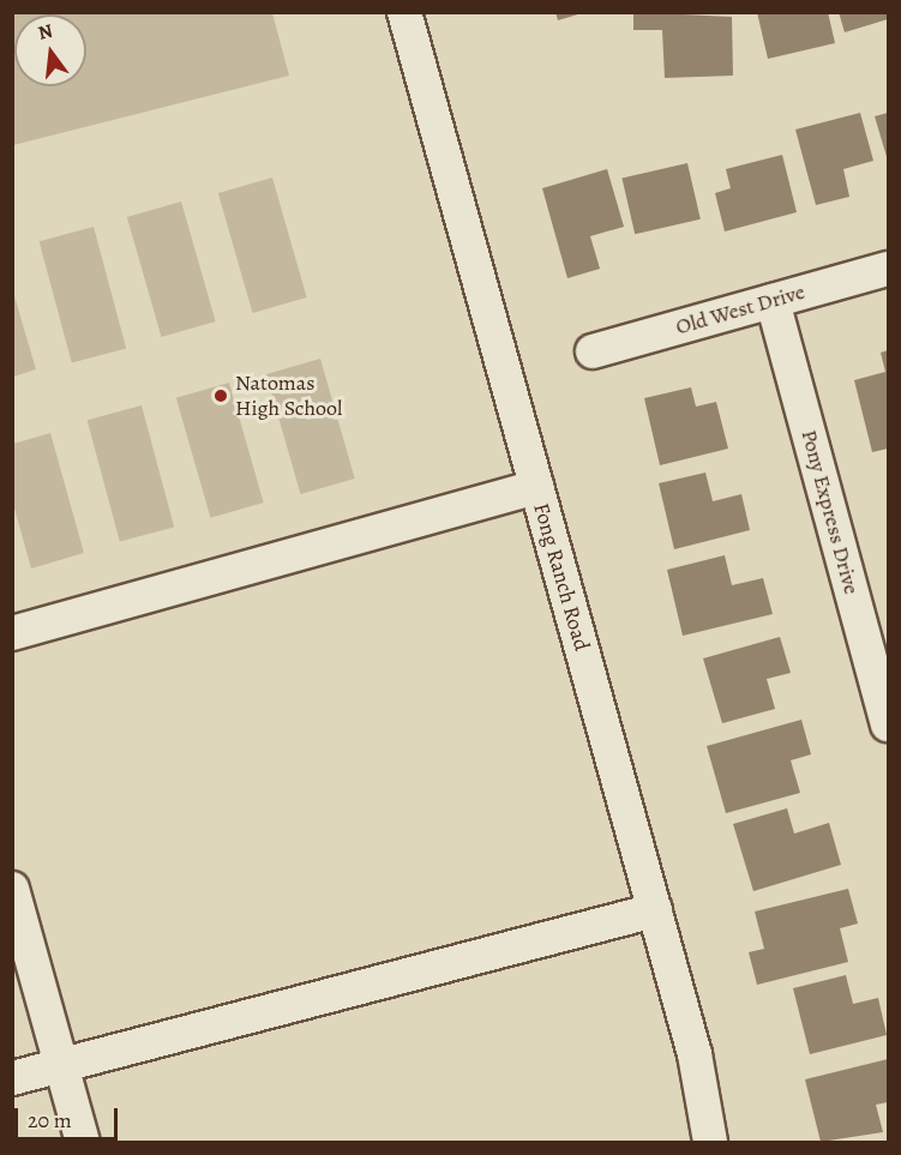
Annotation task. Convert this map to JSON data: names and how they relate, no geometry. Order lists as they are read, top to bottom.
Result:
{
  "streets": {
    "street": ["Old West Drive", "Pony Express Drive", "Fong Ranch Road"]
  },
  "crossings": [
    ["Old West Drive", "Pony Express Drive"]
  ],
  "places": ["Natomas High School"],
  "scale_bar": "20 m",
  "north": "top"
}
